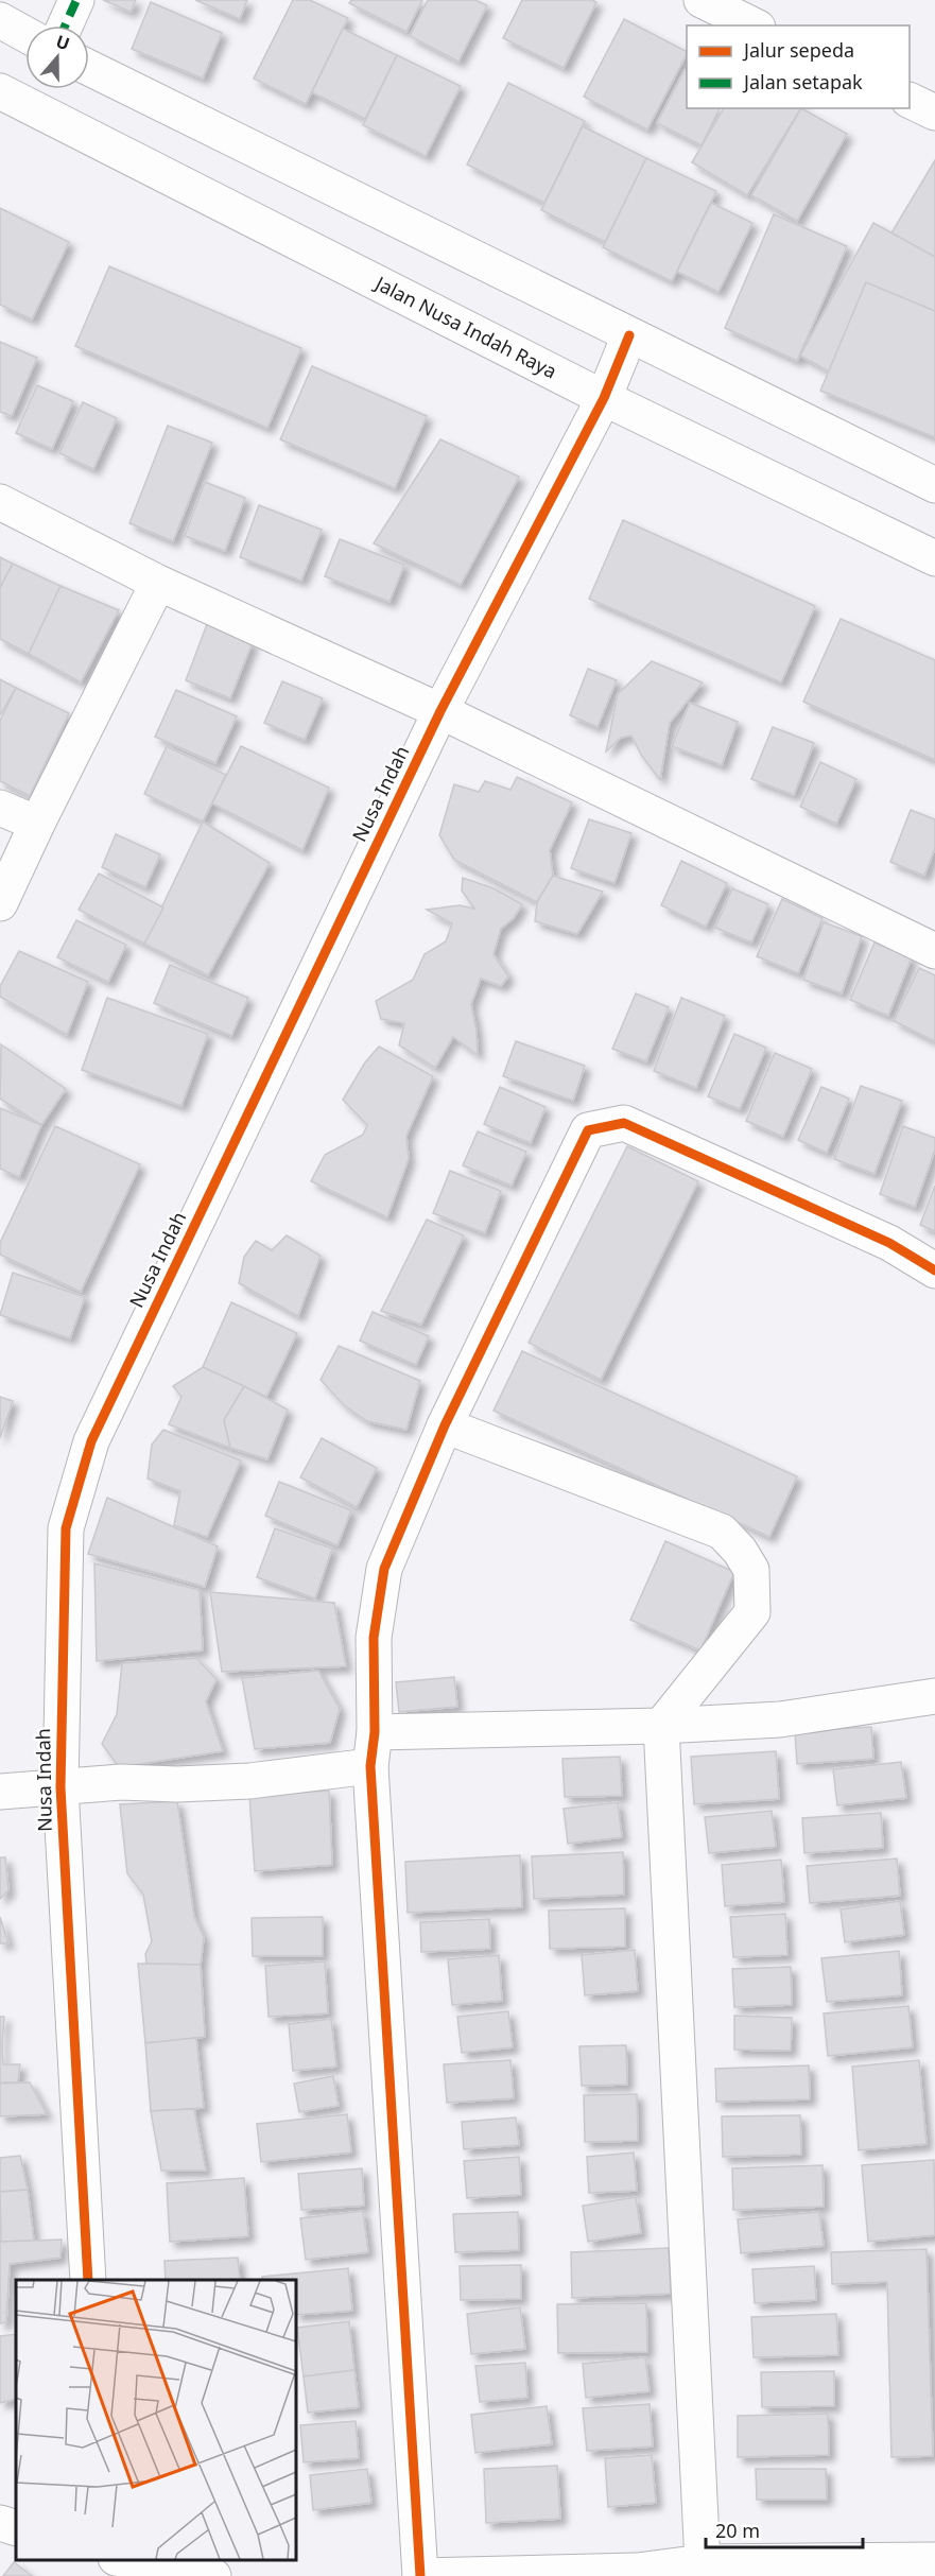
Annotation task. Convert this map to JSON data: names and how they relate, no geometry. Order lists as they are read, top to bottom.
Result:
{
  "streets": {
    "street": ["Jalan Nusa Indah Raya", "Nusa Indah"]
  },
  "crossings": [
    ["Jalan Nusa Indah Raya", "Nusa Indah"]
  ],
  "legend": ["Jalur sepeda", "Jalan setapak"],
  "scale_bar": "20 m",
  "north": "top"
}
